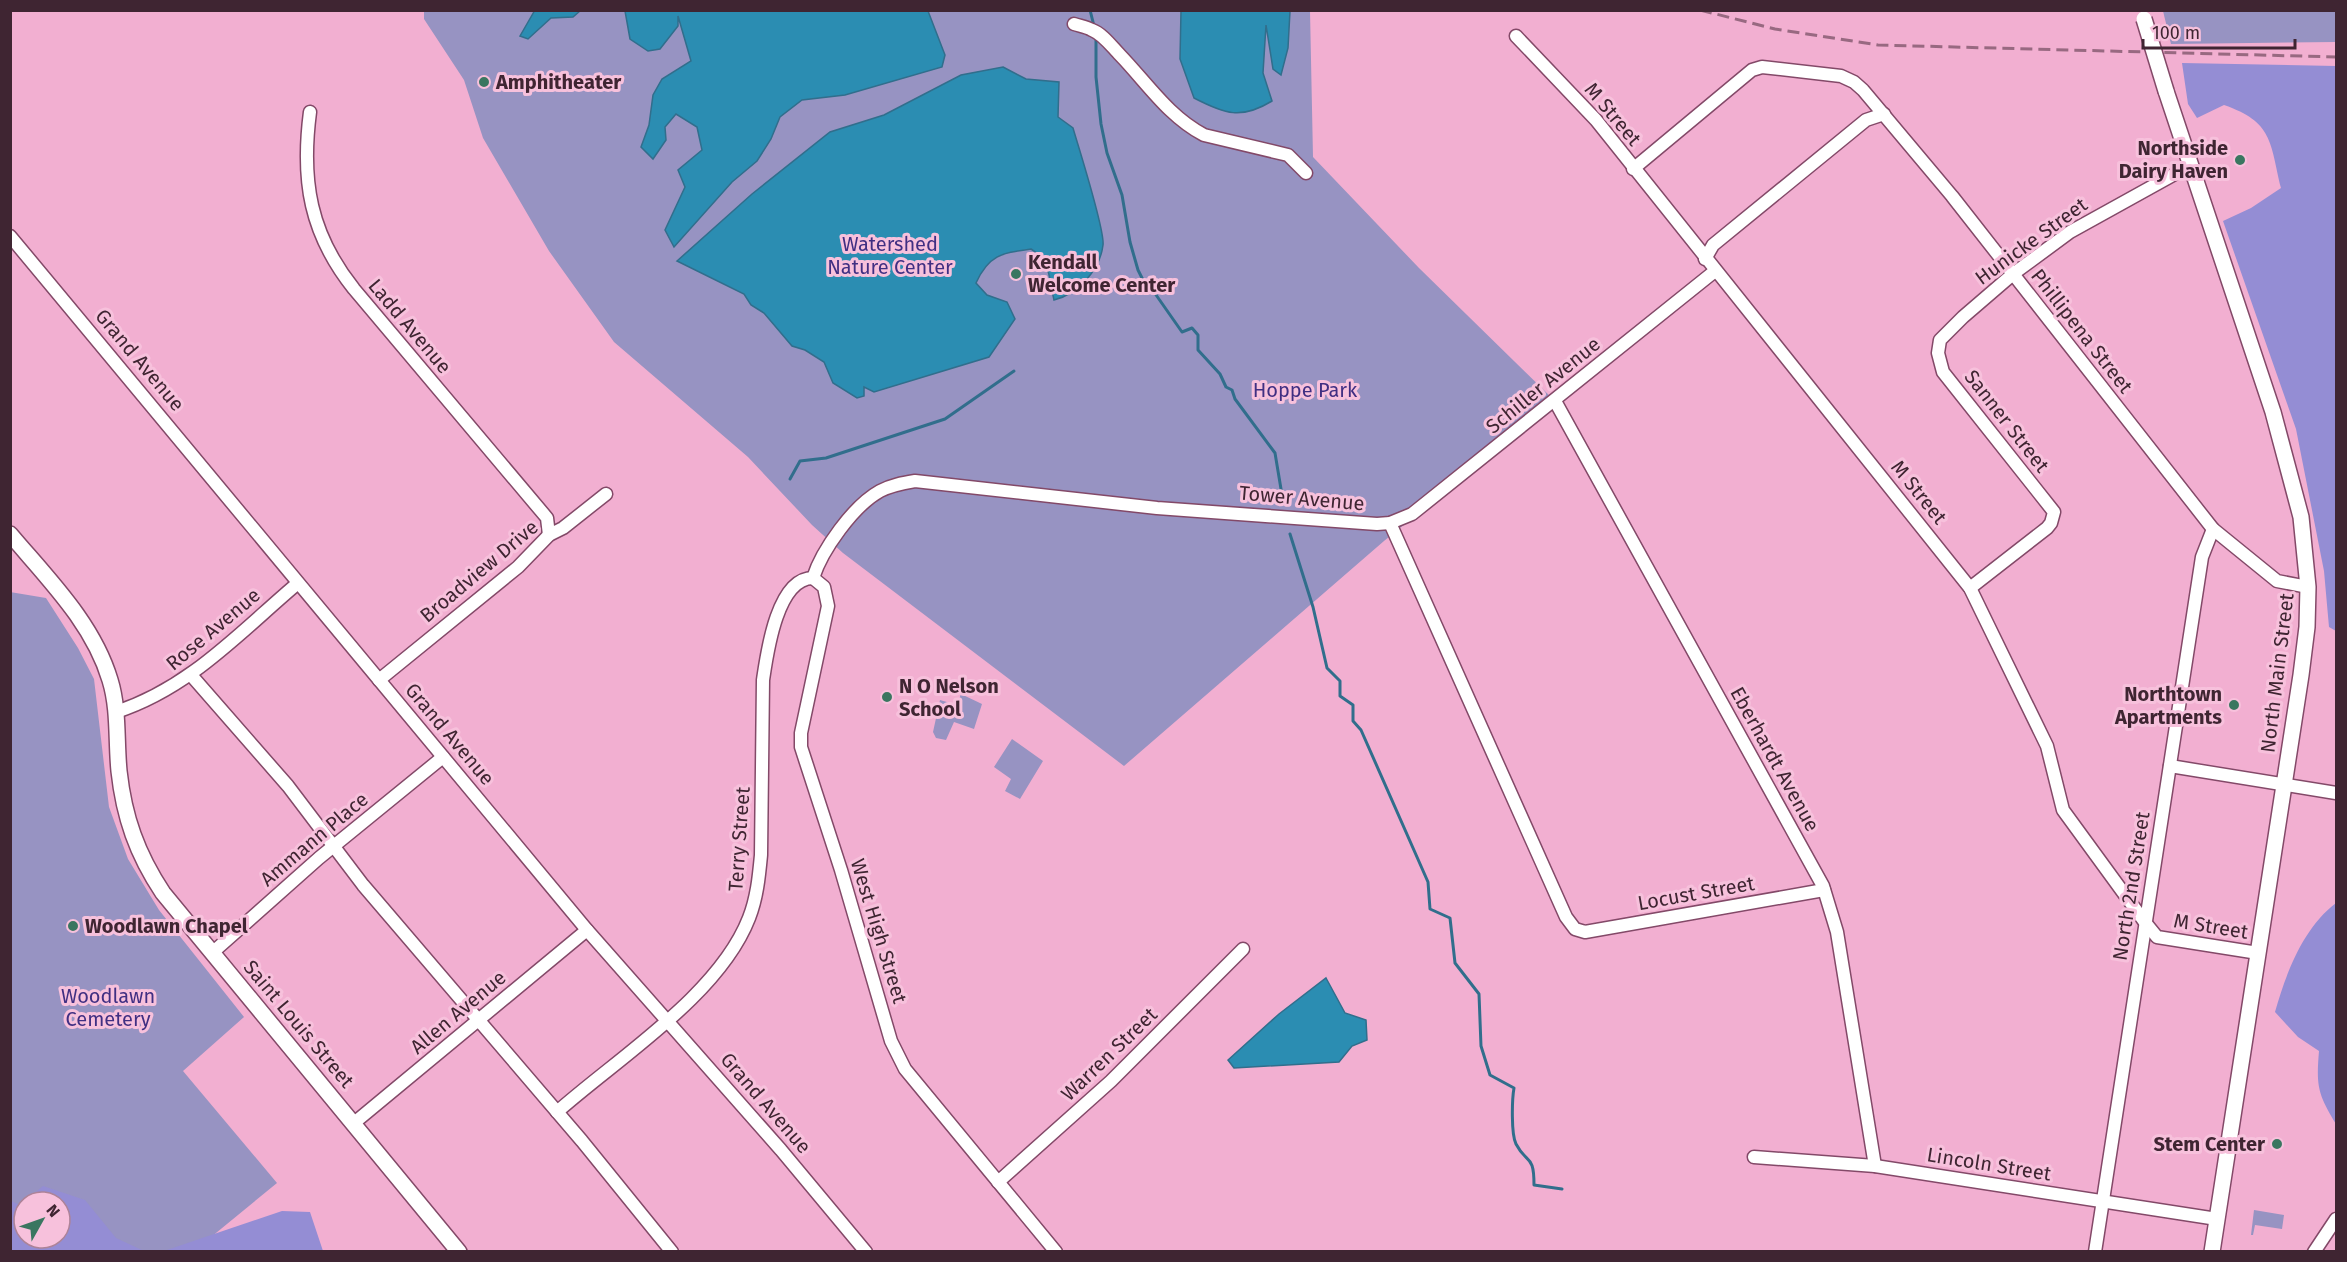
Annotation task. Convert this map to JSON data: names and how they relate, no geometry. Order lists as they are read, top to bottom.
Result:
{
  "streets": {
    "main road": ["North Main Street", "Saint Louis Street"],
    "street": [
      "M Street",
      "Hunicke Street",
      "Ladd Avenue",
      "Phillipena Street",
      "Grand Avenue",
      "Schiller Avenue",
      "Sanner Street",
      "Tower Avenue",
      "Broadview Drive",
      "Rose Avenue",
      "Eberhardt Avenue",
      "Ammann Place",
      "Terry Street",
      "North 2nd Street",
      "Locust Street",
      "West High Street",
      "Allen Avenue",
      "Warren Street",
      "Lincoln Street"
    ]
  },
  "crossings": [
    ["M Street", "Phillipena Street"],
    ["M Street", "Schiller Avenue"],
    ["M Street", "Sanner Street"],
    ["M Street", "North Main Street"],
    ["M Street", "North 2nd Street"],
    ["Hunicke Street", "Phillipena Street"],
    ["Hunicke Street", "Sanner Street"],
    ["Hunicke Street", "North Main Street"],
    ["Ladd Avenue", "Broadview Drive"],
    ["Phillipena Street", "North Main Street"],
    ["Phillipena Street", "North 2nd Street"],
    ["Grand Avenue", "Broadview Drive"],
    ["Grand Avenue", "Rose Avenue"],
    ["Grand Avenue", "Ammann Place"],
    ["Grand Avenue", "Terry Street"],
    ["Grand Avenue", "Allen Avenue"],
    ["Schiller Avenue", "Tower Avenue"],
    ["Schiller Avenue", "Eberhardt Avenue"],
    ["Tower Avenue", "Terry Street"],
    ["Tower Avenue", "Locust Street"],
    ["Tower Avenue", "West High Street"],
    ["Rose Avenue", "Saint Louis Street"],
    ["North Main Street", "Lincoln Street"],
    ["Eberhardt Avenue", "Locust Street"],
    ["Eberhardt Avenue", "Lincoln Street"],
    ["Ammann Place", "Saint Louis Street"],
    ["Terry Street", "West High Street"],
    ["North 2nd Street", "Lincoln Street"],
    ["West High Street", "Warren Street"],
    ["Allen Avenue", "Saint Louis Street"]
  ],
  "parks": ["Watershed Nature Center", "Hoppe Park", "Woodlawn Cemetery"],
  "places": [
    "Amphitheater",
    "Northside Dairy Haven",
    "Kendall Welcome Center",
    "N O Nelson School",
    "Northtown Apartments",
    "Woodlawn Chapel",
    "Stem Center"
  ],
  "scale_bar": "100 m",
  "north": "top right"
}
